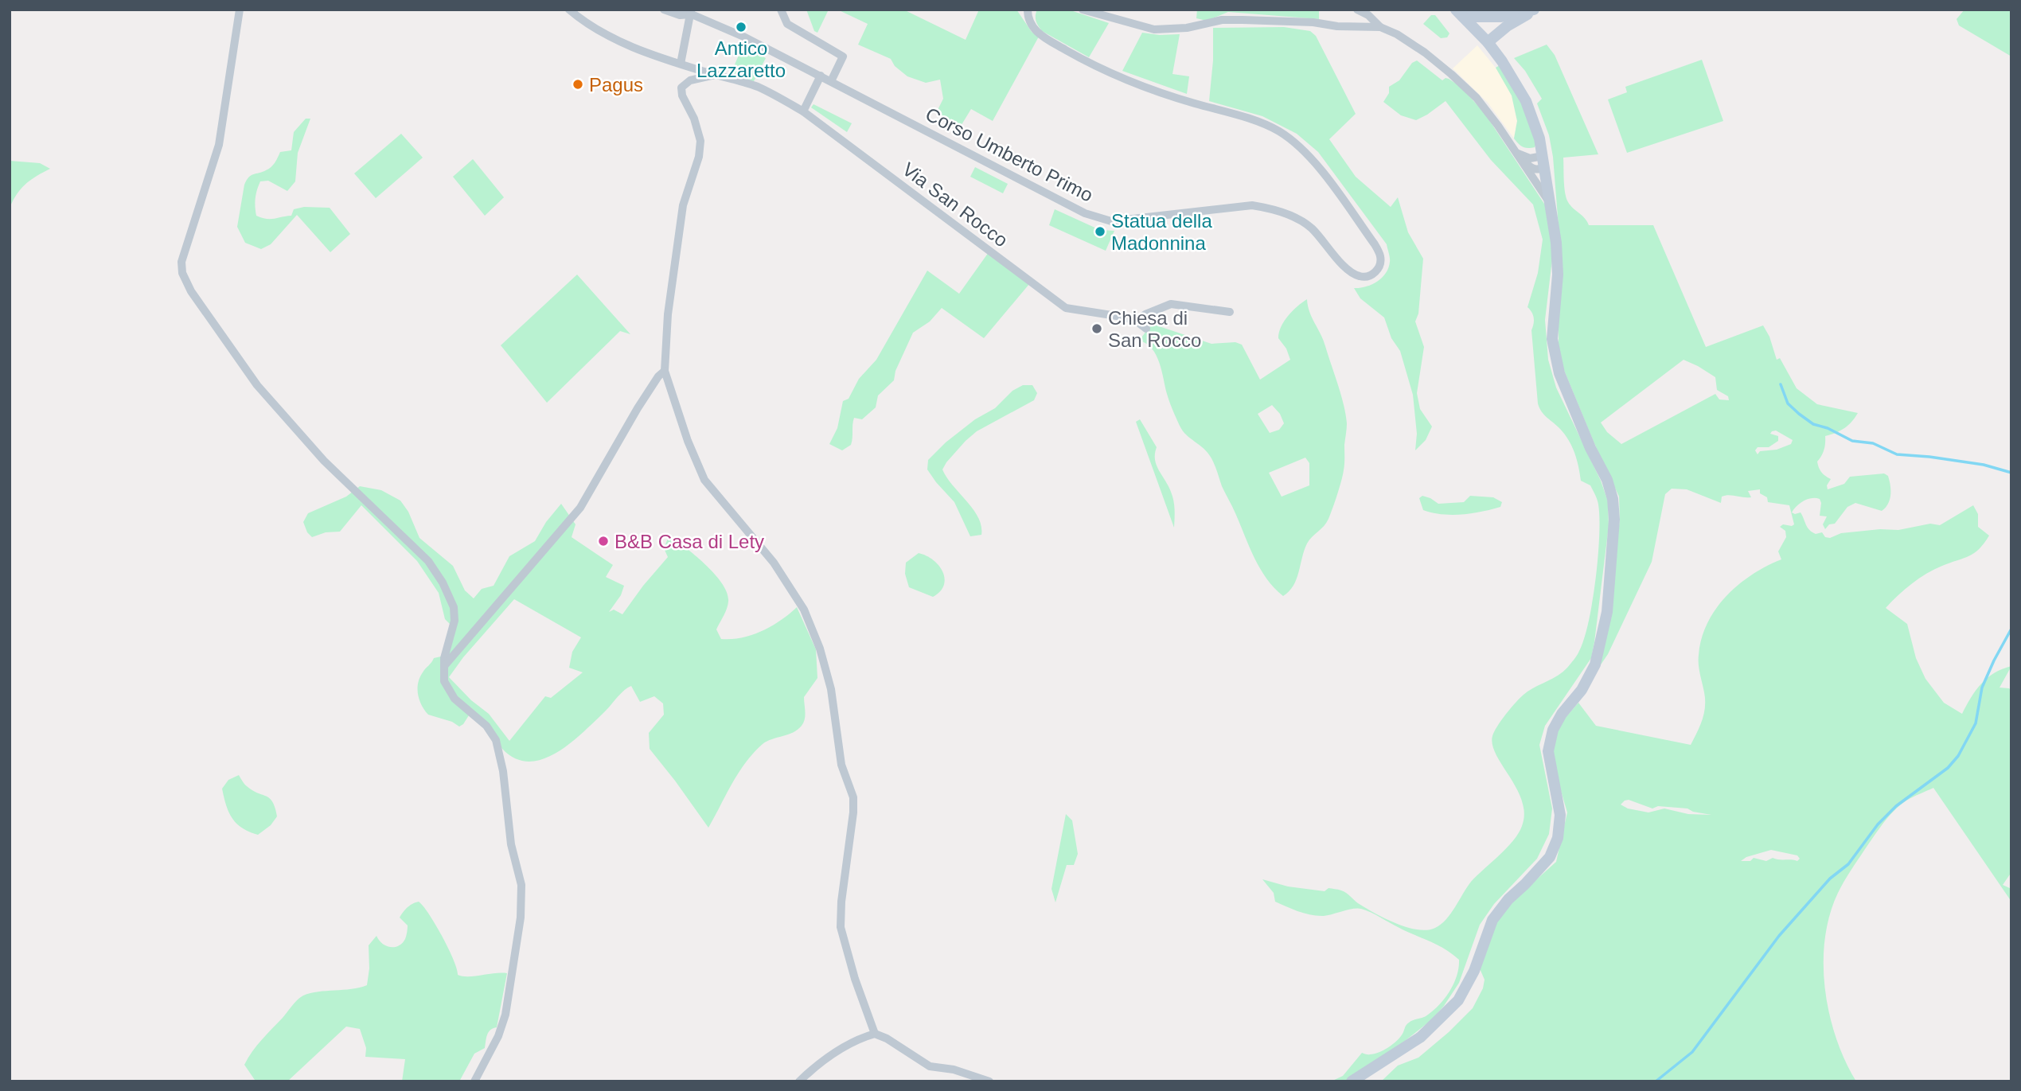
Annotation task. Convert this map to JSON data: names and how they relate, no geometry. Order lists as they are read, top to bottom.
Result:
{
  "streets": {
    "street": ["Corso Umberto Primo", "Via San Rocco"]
  },
  "places": [
    "Antico Lazzaretto",
    "Pagus",
    "Statua della Madonnina",
    "Chiesa di San Rocco",
    "B&B Casa di Lety"
  ]
}
